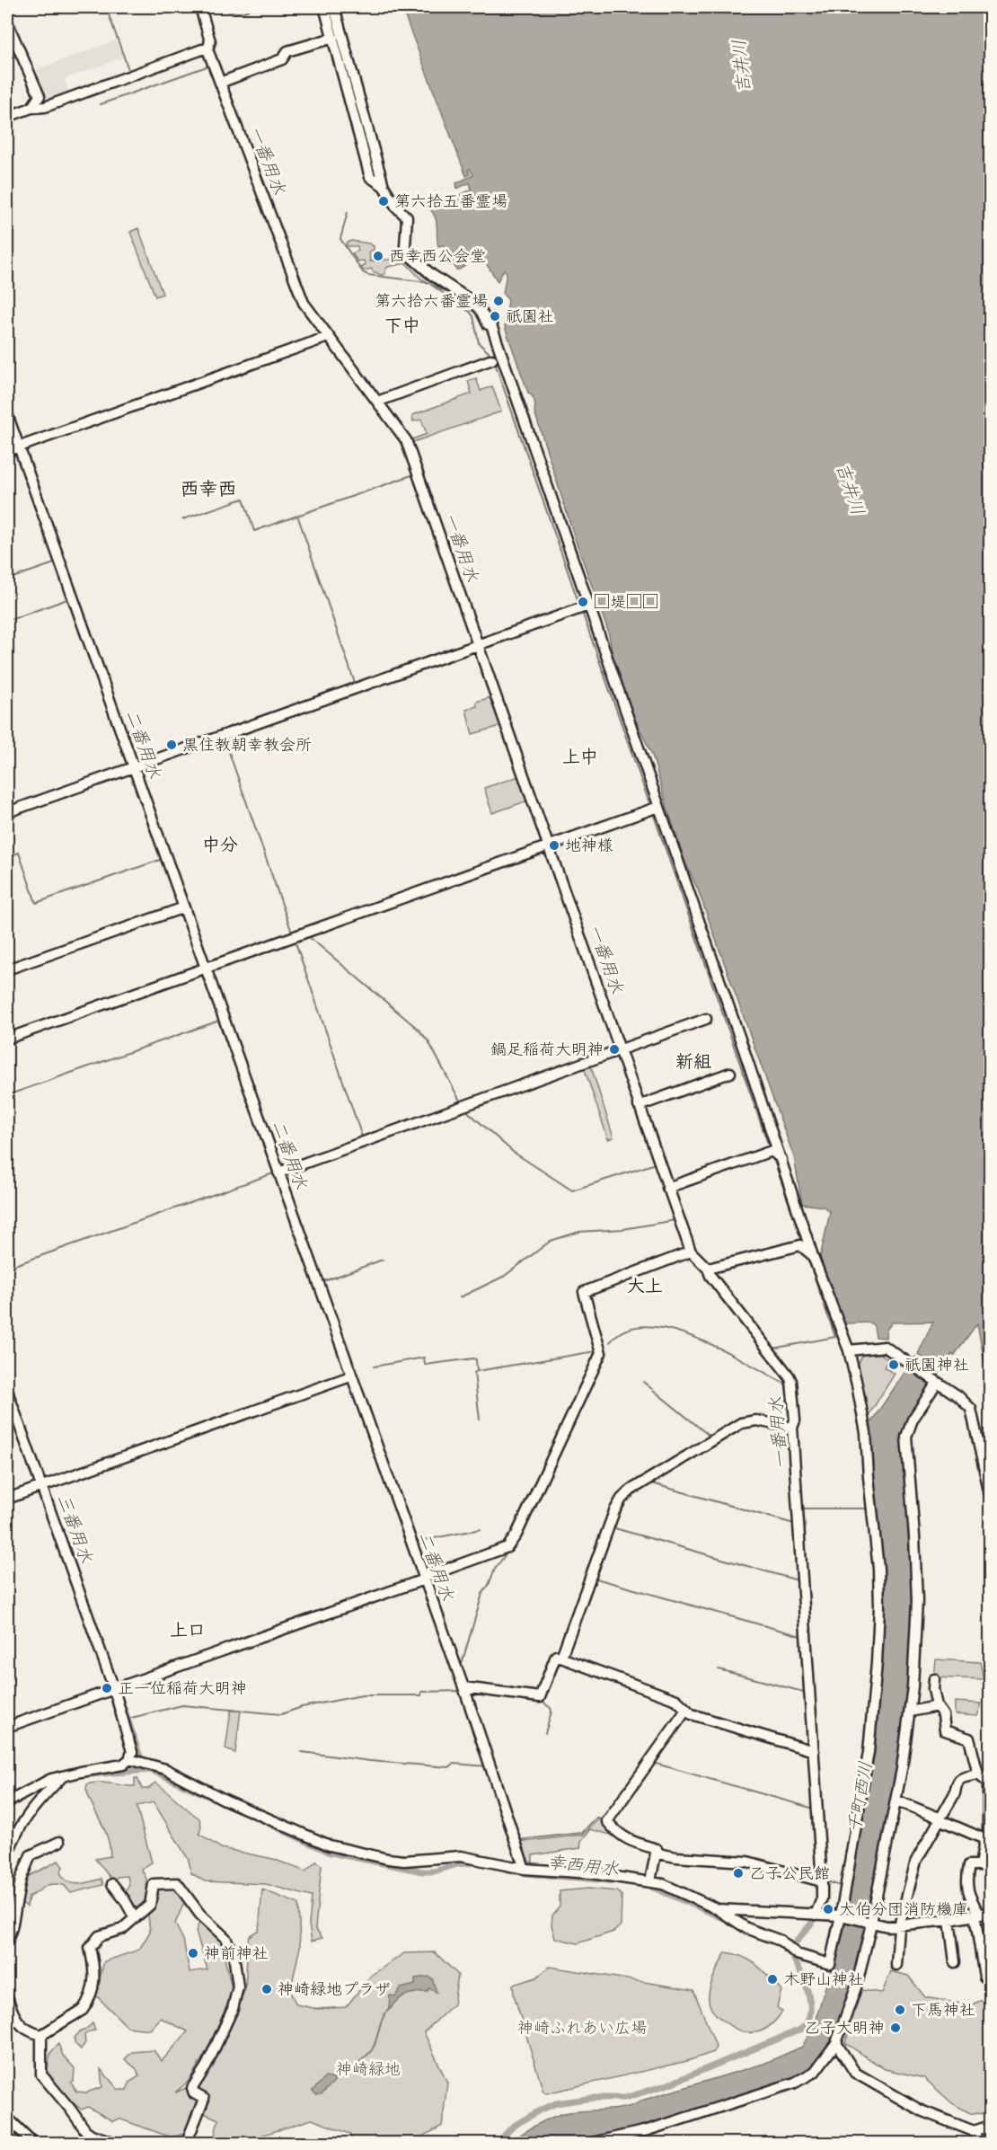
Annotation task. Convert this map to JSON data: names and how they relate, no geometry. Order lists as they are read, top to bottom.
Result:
{
  "districts": [
    "下中",
    "西幸西",
    "上中",
    "中分",
    "新組",
    "大上",
    "上口"
  ],
  "water": [
    "吉井川",
    "一番用水",
    "二番用水",
    "三番用水",
    "千町西川",
    "幸西用水"
  ],
  "parks": ["神崎ふれあい広場", "神崎緑地"],
  "places": [
    "第六拾五番霊場",
    "西幸西公会堂",
    "第六拾六番霊場",
    "祇園社",
    "□堤□□",
    "黒住教朝幸教会所",
    "地神様",
    "鍋足稲荷大明神",
    "祇園神社",
    "正一位稲荷大明神",
    "乙子公民館",
    "大伯分団消防機庫",
    "神前神社",
    "木野山神社",
    "神崎緑地プラザ",
    "下馬神社",
    "乙子大明神"
  ]
}
